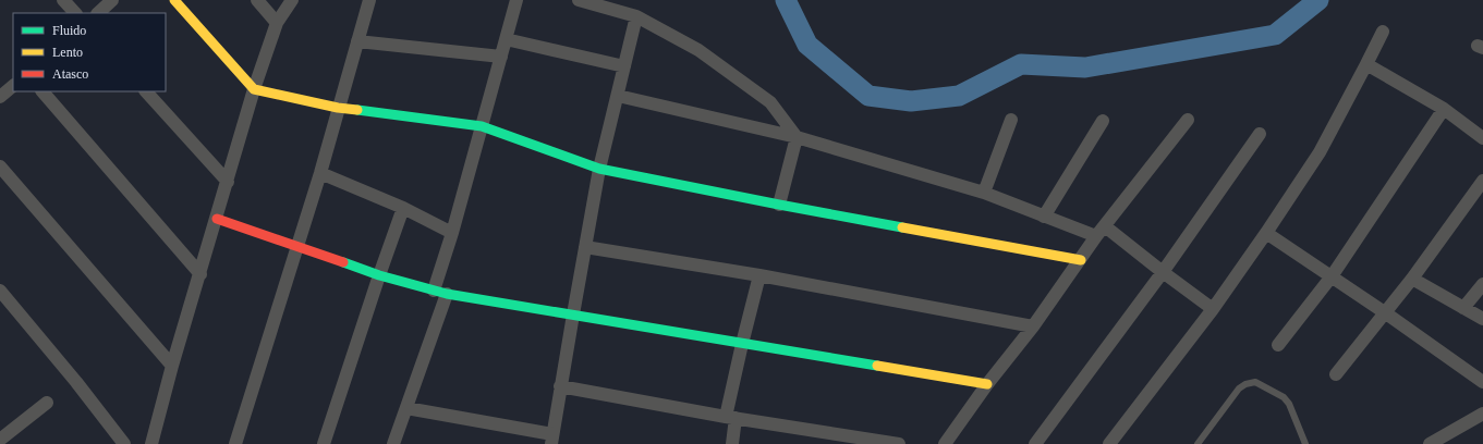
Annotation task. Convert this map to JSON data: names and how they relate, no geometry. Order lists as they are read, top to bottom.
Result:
{
  "legend": ["Fluido", "Lento", "Atasco"]
}
